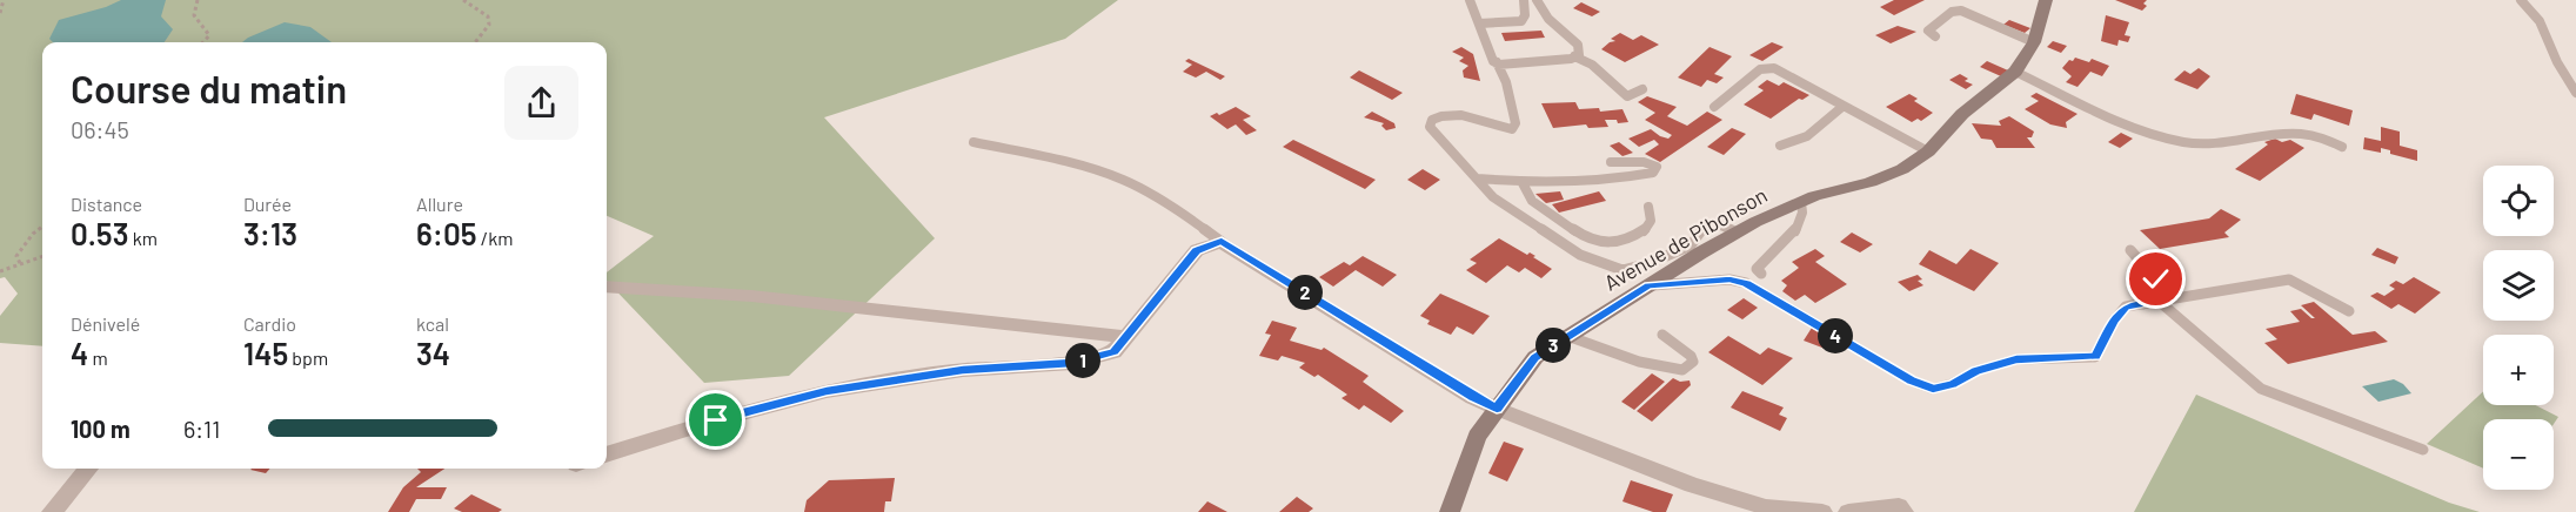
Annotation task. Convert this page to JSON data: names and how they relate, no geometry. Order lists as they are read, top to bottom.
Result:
{
  "streets": {
    "street": ["Avenue de Pibonson"]
  },
  "page": {
    "heading": ["Course du matin", "06:45"],
    "stats": [
      ["Distance", "0.53 km"],
      ["Durée", "3:13"],
      ["Allure", "6:05 /km"],
      ["Dénivelé", "4 m"],
      ["Cardio", "145 bpm"],
      ["kcal", "34"]
    ],
    "map_buttons": ["+", "−"],
    "pins": [
      "2",
      "4",
      "3",
      "1"
    ],
    "list": [
      {
        "name": "100 m",
        "note": "6:11"
      }
    ]
  }
}
